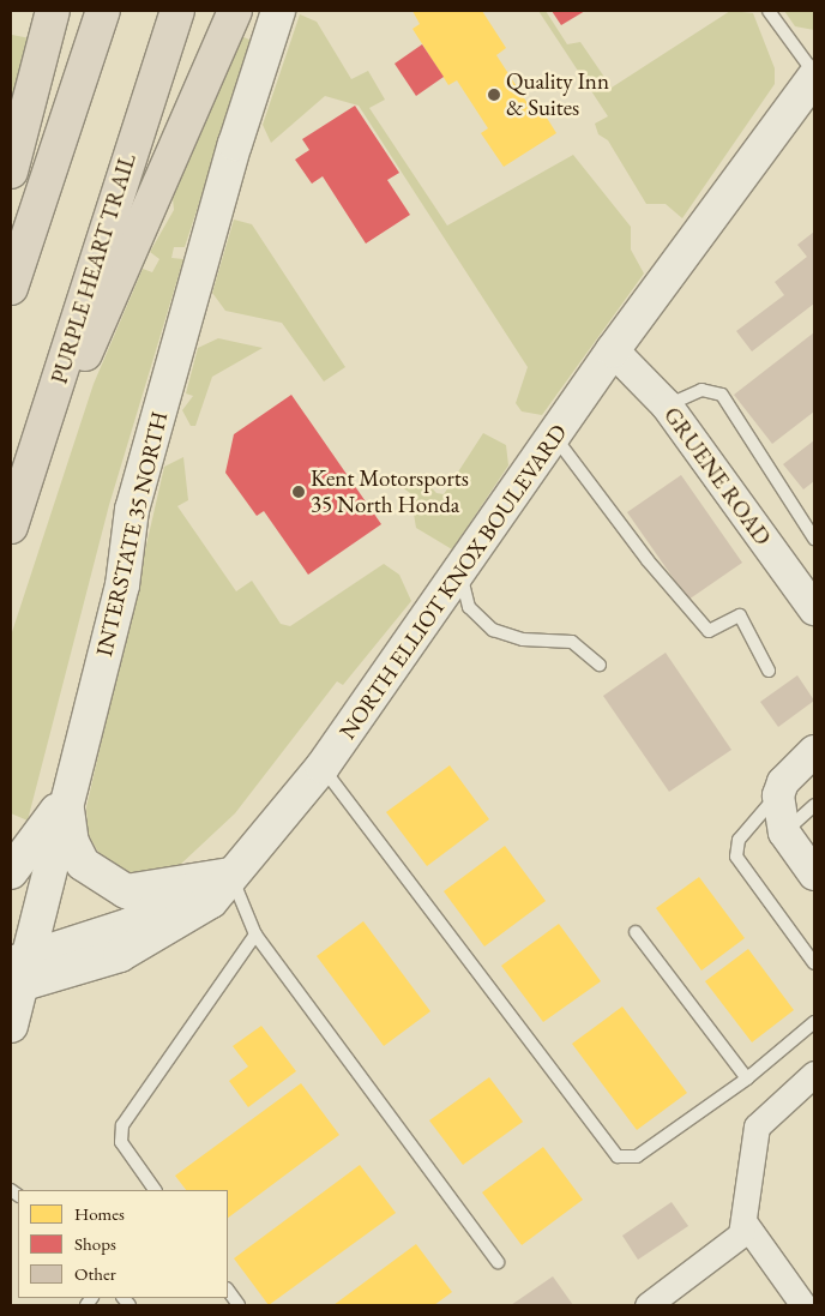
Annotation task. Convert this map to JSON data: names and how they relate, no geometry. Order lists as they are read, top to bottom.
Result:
{
  "streets": {
    "highway": ["PURPLE HEART TRAIL"],
    "main road": ["INTERSTATE 35 NORTH", "NORTH ELLIOT KNOX BOULEVARD"],
    "street": ["GRUENE ROAD"]
  },
  "crossings": [
    ["GRUENE ROAD", "NORTH ELLIOT KNOX BOULEVARD"],
    ["INTERSTATE 35 NORTH", "NORTH ELLIOT KNOX BOULEVARD"]
  ],
  "places": ["Quality Inn & Suites", "Kent Motorsports 35 North Honda"],
  "legend": ["Homes", "Shops", "Other"]
}
